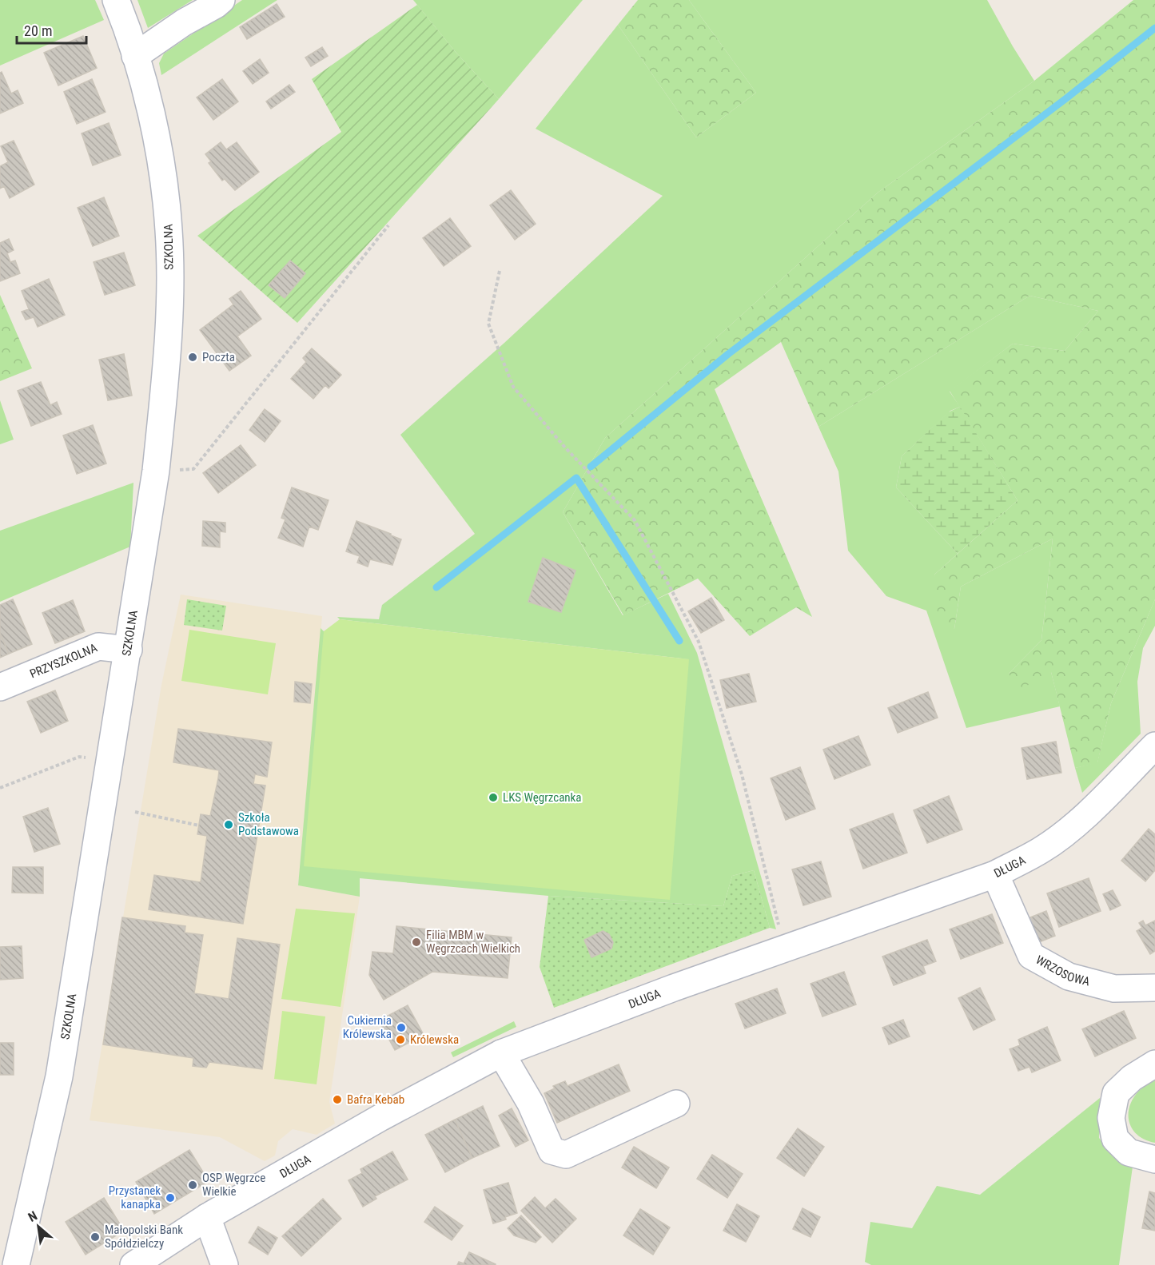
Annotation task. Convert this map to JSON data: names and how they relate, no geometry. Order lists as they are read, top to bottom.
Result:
{
  "streets": {
    "street": [
      "SZKOLNA",
      "PRZYSZKOLNA",
      "DŁUGA",
      "WRZOSOWA"
    ]
  },
  "crossings": [
    ["SZKOLNA", "PRZYSZKOLNA"],
    ["DŁUGA", "WRZOSOWA"]
  ],
  "places": [
    "Poczta",
    "LKS Węgrzcanka",
    "Szkoła Podstawowa",
    "Filia MBM w Węgrzcach Wielkich",
    "Cukiernia Królewska",
    "Królewska",
    "Bafra Kebab",
    "OSP Węgrzce Wielkie",
    "Przystanek kanapka",
    "Małopolski Bank Spółdzielczy"
  ],
  "scale_bar": "20 m",
  "north": "top left"
}
